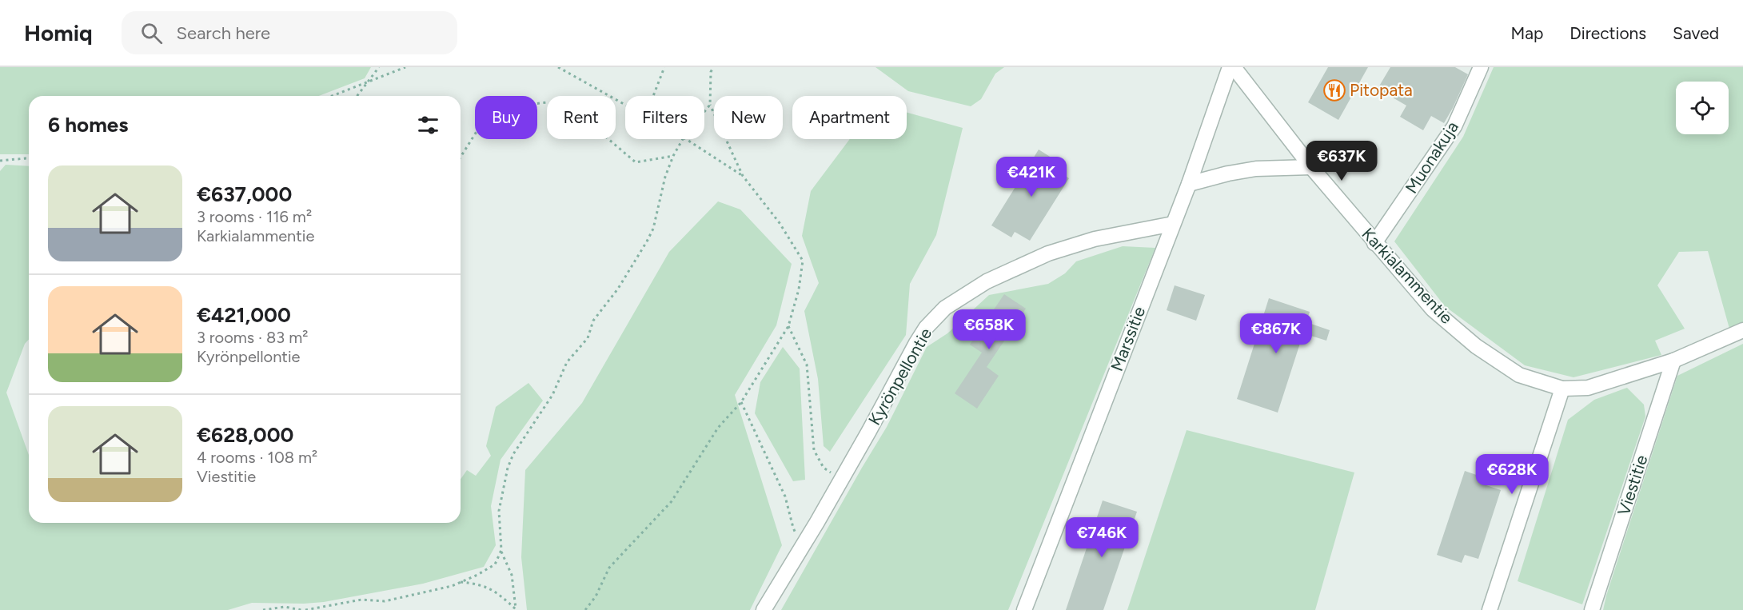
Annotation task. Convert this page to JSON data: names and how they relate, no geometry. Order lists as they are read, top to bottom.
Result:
{
  "streets": {
    "street": [
      "Muonakuja",
      "Karkialammentie",
      "Marssitie",
      "Kyrönpellontie",
      "Viestitie"
    ]
  },
  "crossings": [
    ["Muonakuja", "Karkialammentie"],
    ["Karkialammentie", "Viestitie"],
    ["Marssitie", "Kyrönpellontie"]
  ],
  "places": {
    "restaurant": ["Pitopata"]
  },
  "page": {
    "header": "Homiq",
    "search": "Search here",
    "nav": ["Map", "Directions", "Saved"],
    "chip": [
      "Buy",
      "Rent",
      "Filters",
      "New",
      "Apartment"
    ],
    "heading": "6 homes",
    "price": [
      "€637K",
      "€421K",
      "€658K",
      "€867K",
      "€628K",
      "€746K"
    ],
    "list": [
      {
        "name": "€637,000",
        "note": "3 rooms · 116 m² · Karkialammentie"
      },
      {
        "name": "€421,000",
        "note": "3 rooms · 83 m² · Kyrönpellontie"
      },
      {
        "name": "€628,000",
        "note": "4 rooms · 108 m² · Viestitie"
      }
    ]
  }
}
